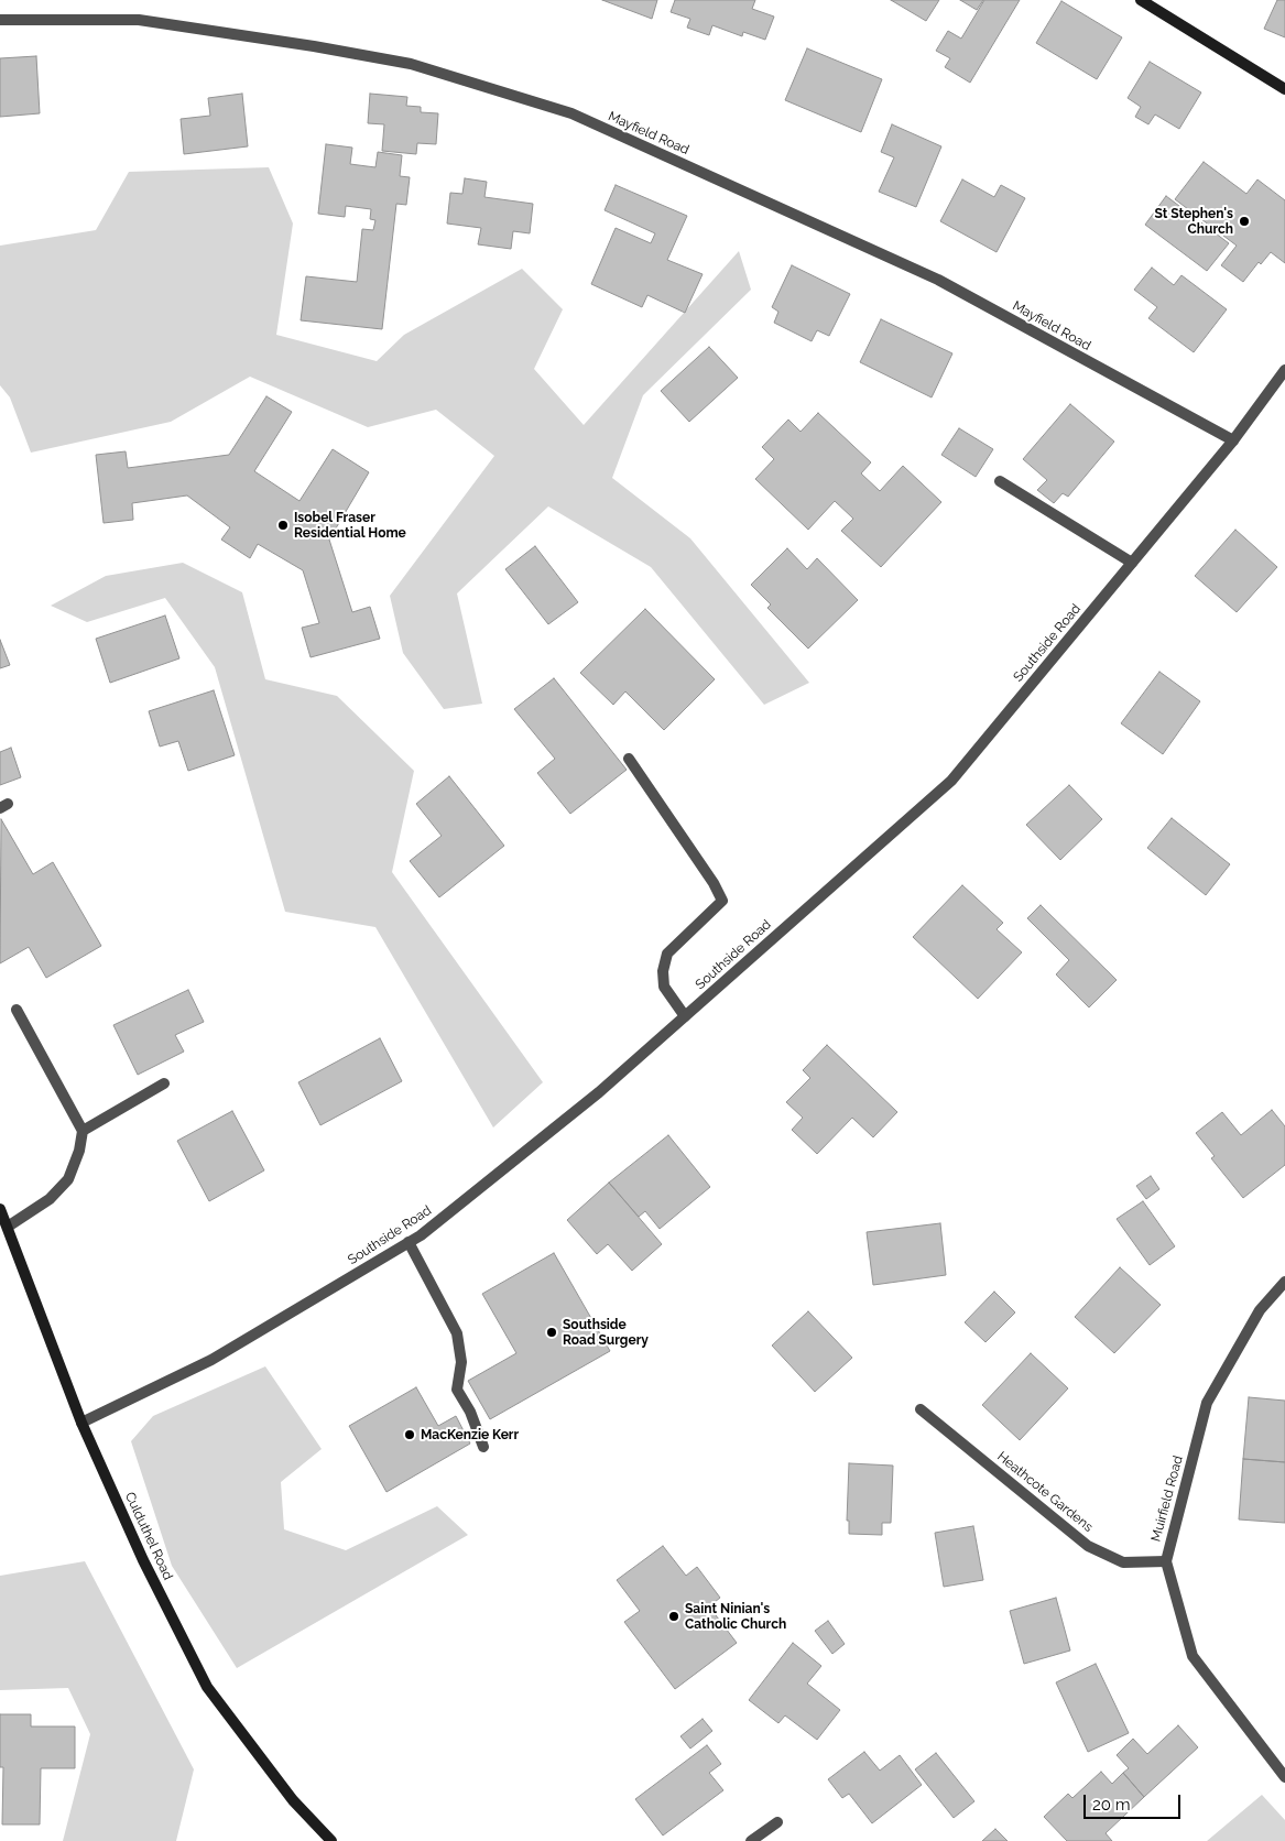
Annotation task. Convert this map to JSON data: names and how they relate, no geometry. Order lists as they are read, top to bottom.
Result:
{
  "streets": {
    "main road": ["Culduthel Road"],
    "street": [
      "Mayfield Road",
      "Southside Road",
      "Heathcote Gardens",
      "Muirfield Road"
    ]
  },
  "crossings": [
    ["Mayfield Road", "Southside Road"],
    ["Southside Road", "Culduthel Road"],
    ["Heathcote Gardens", "Muirfield Road"]
  ],
  "places": [
    "St Stephen's Church",
    "Isobel Fraser Residential Home",
    "Southside Road Surgery",
    "MacKenzie Kerr",
    "Saint Ninian's Catholic Church"
  ],
  "scale_bar": "20 m"
}
